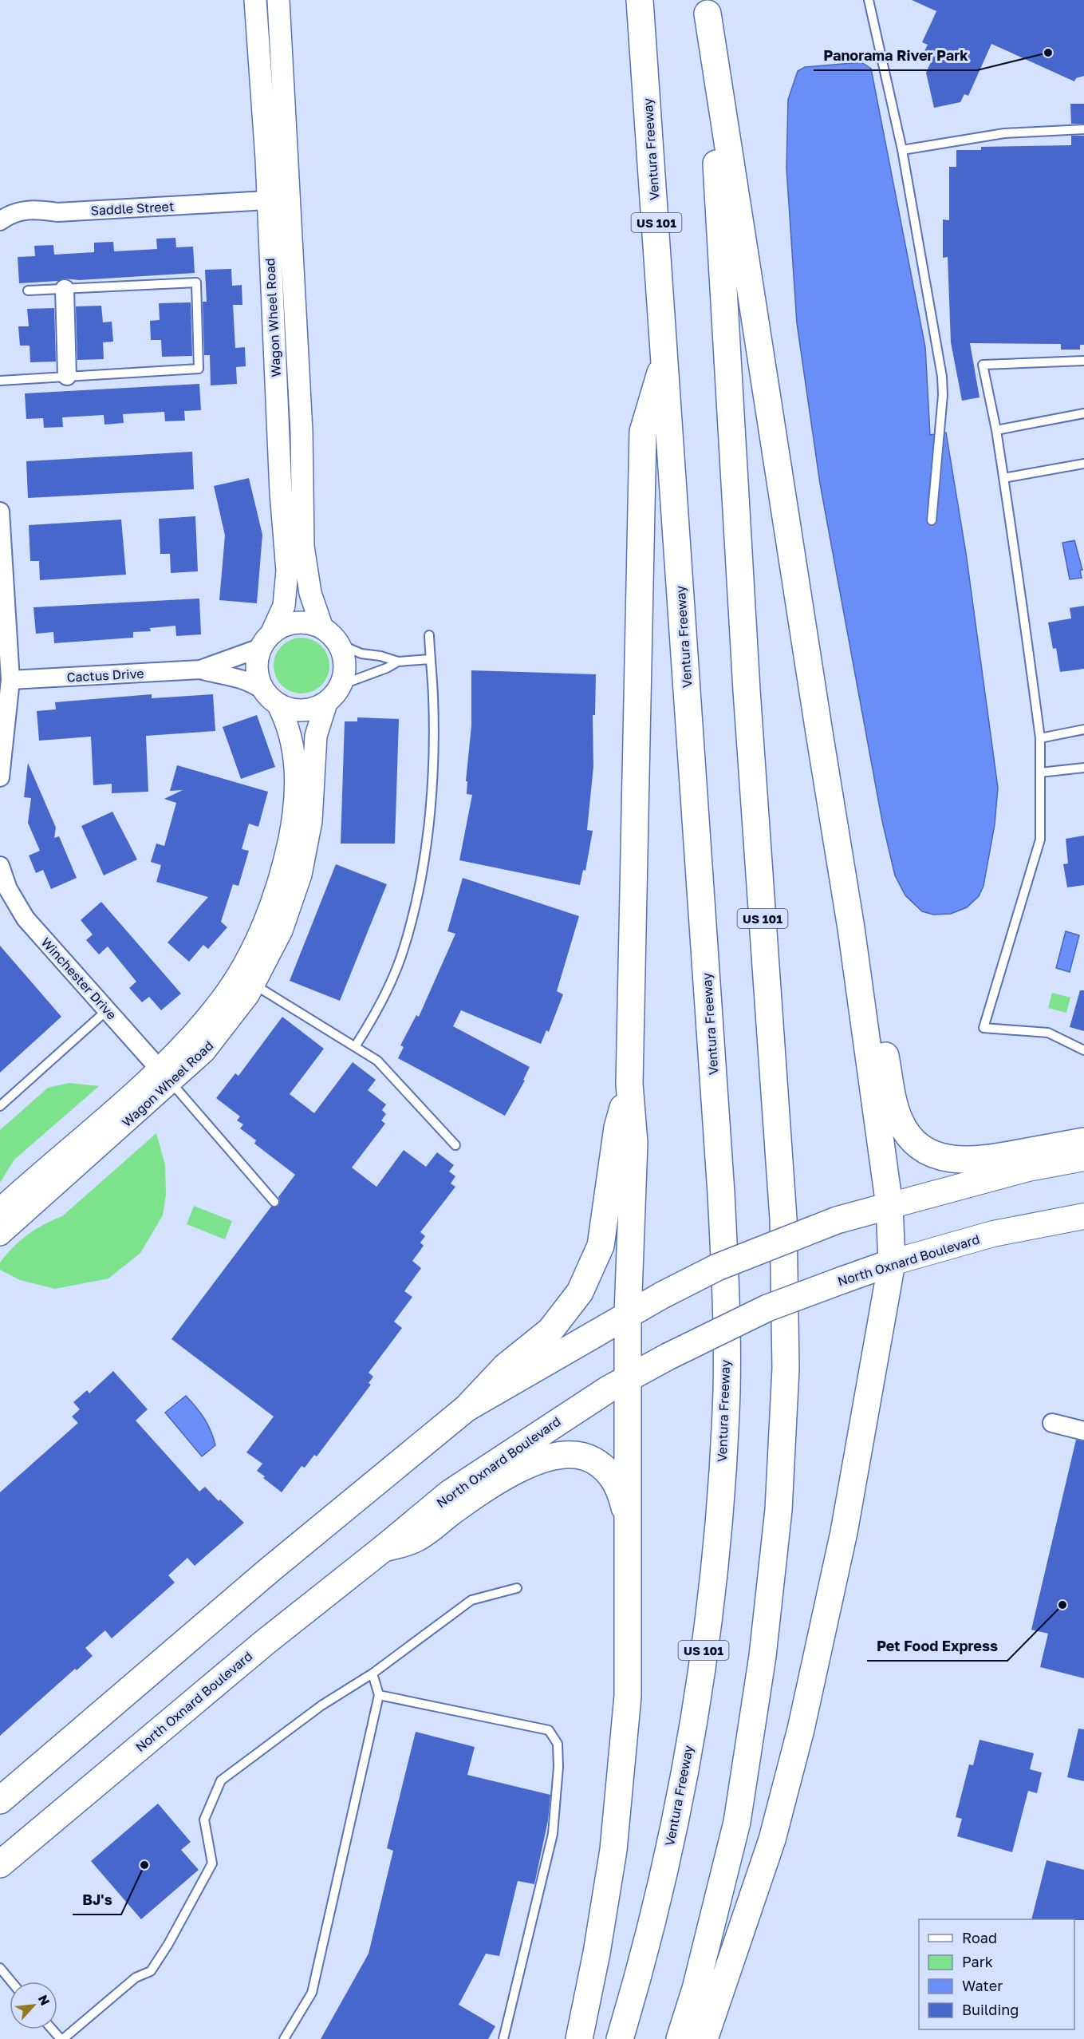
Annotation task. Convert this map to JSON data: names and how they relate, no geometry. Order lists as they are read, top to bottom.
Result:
{
  "streets": {
    "main road": ["Ventura Freeway", "US 101", "North Oxnard Boulevard"],
    "street": [
      "Saddle Street",
      "Wagon Wheel Road",
      "Cactus Drive",
      "Winchester Drive"
    ]
  },
  "crossings": [
    ["Saddle Street", "Wagon Wheel Road"],
    ["Wagon Wheel Road", "Cactus Drive"],
    ["Wagon Wheel Road", "Winchester Drive"]
  ],
  "places": ["Panorama River Park", "Pet Food Express", "BJ's"],
  "legend": [
    "Road",
    "Park",
    "Water",
    "Building"
  ],
  "north": "top right"
}
